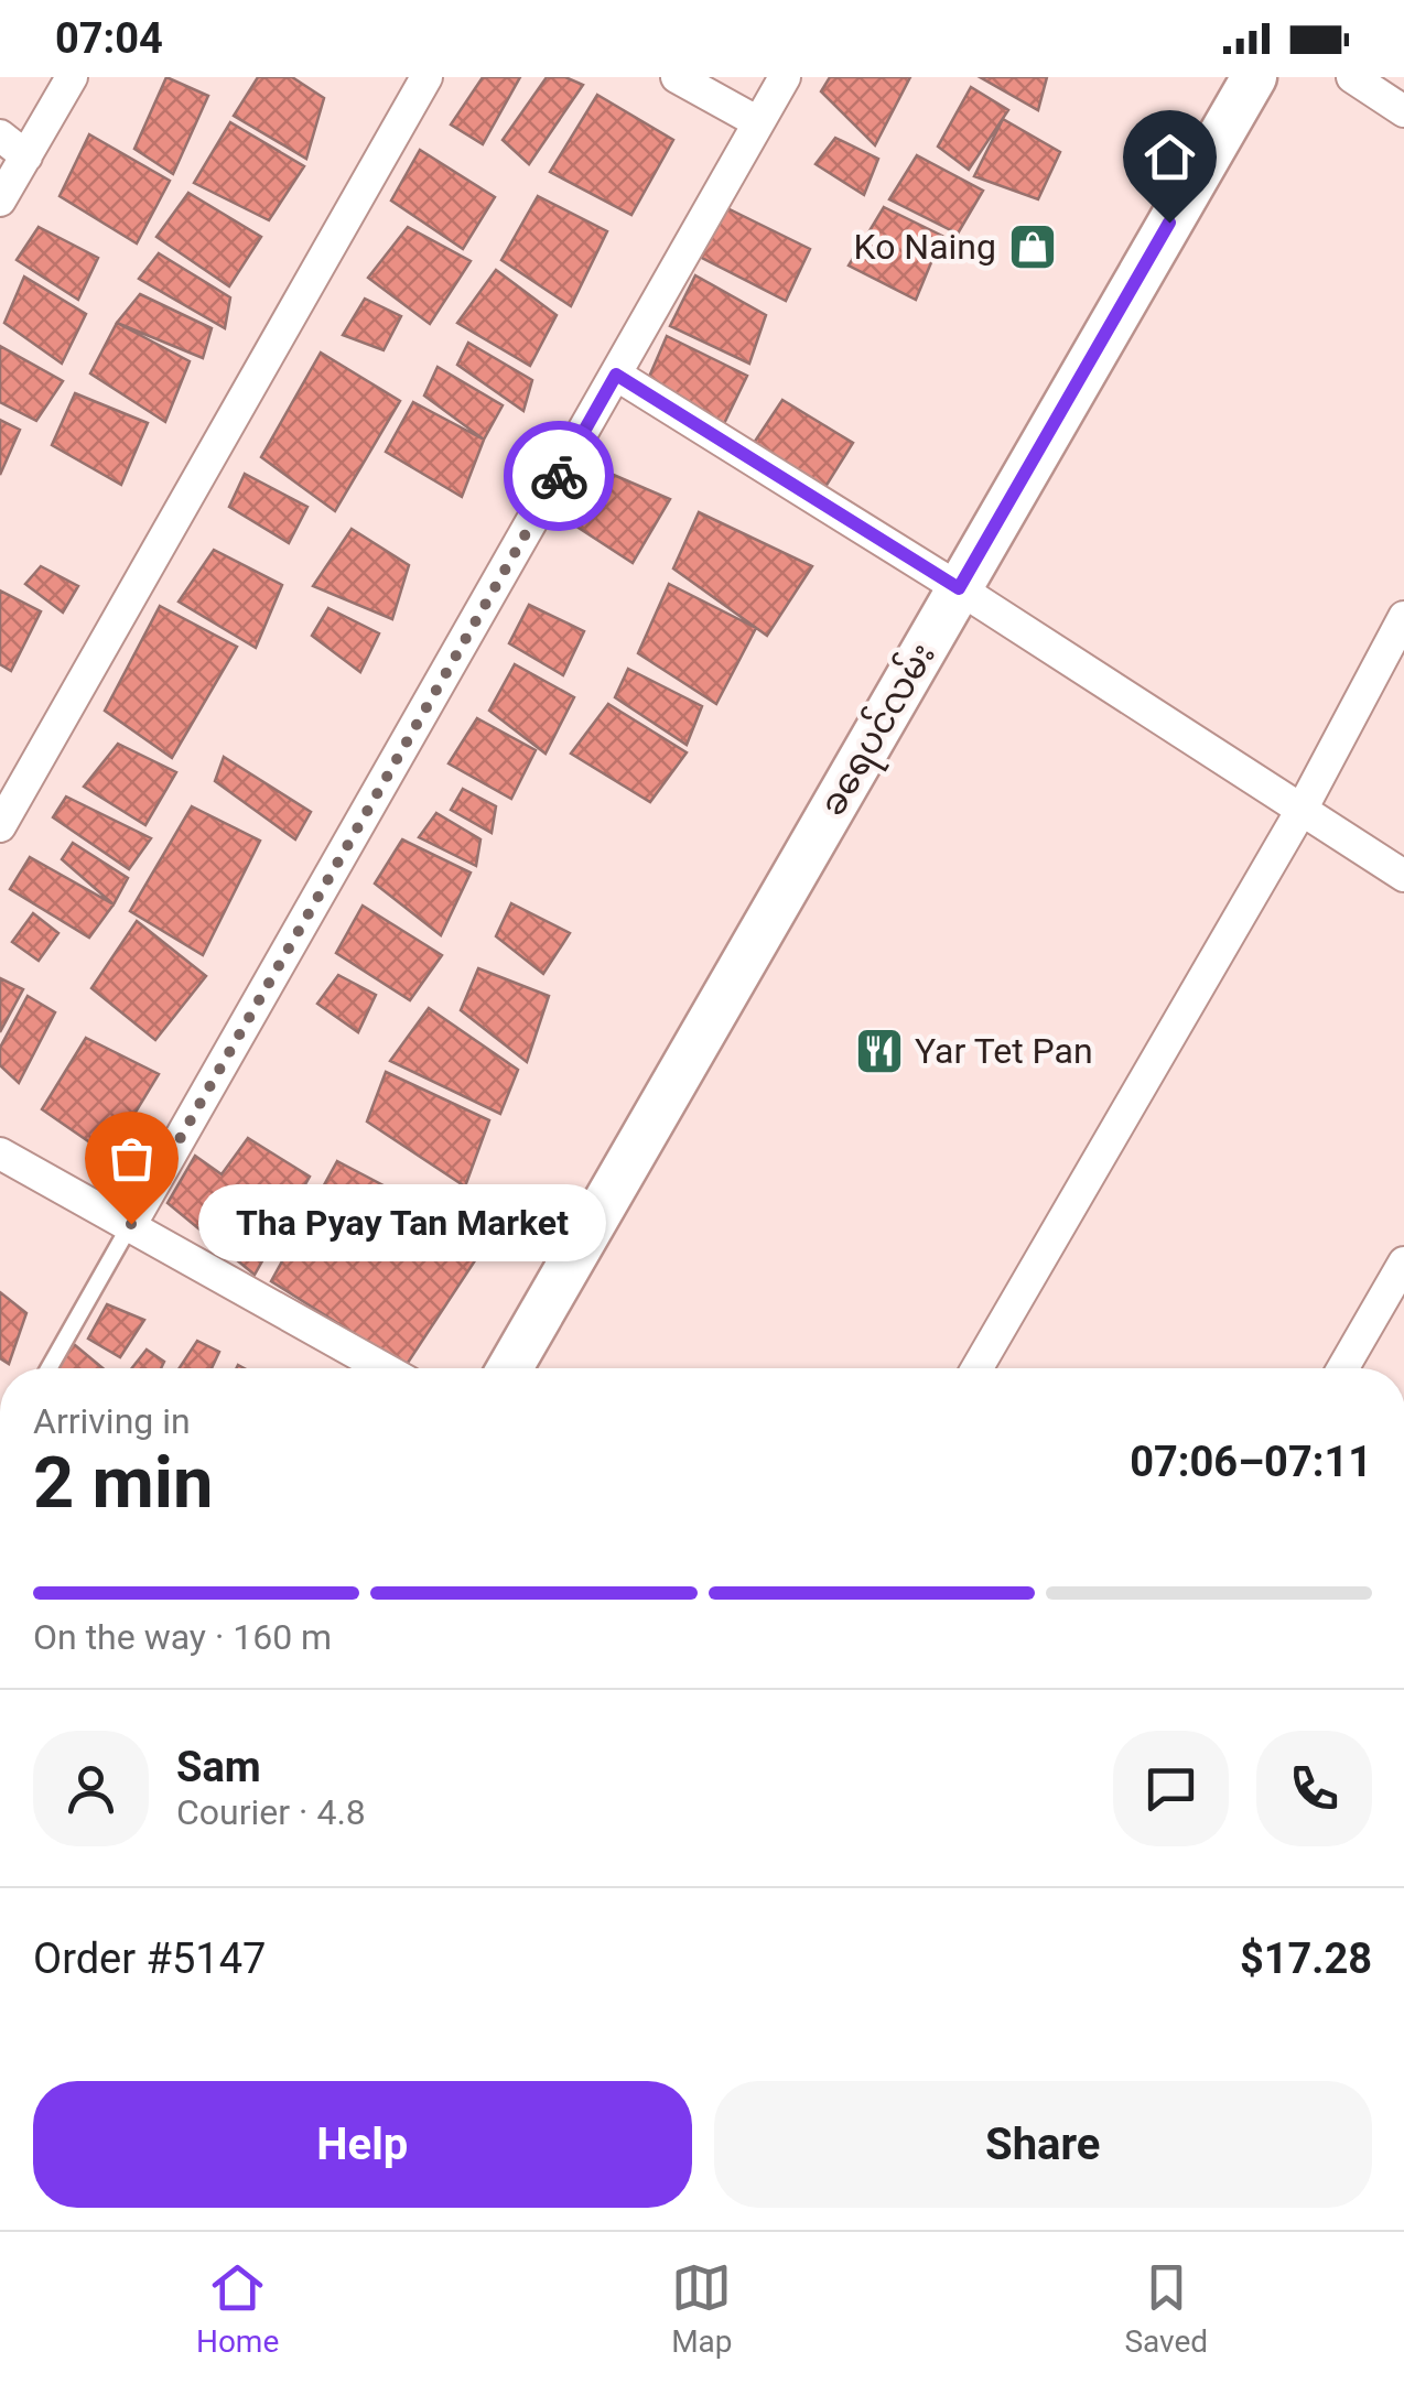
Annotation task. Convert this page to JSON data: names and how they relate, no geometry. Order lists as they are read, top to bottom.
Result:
{
  "streets": {
    "main road": ["ခရေပင်လမ်း"]
  },
  "places": {
    "shop": ["Ko Naing"],
    "restaurant": ["Yar Tet Pan"],
    "other": ["Tha Pyay Tan Market"]
  },
  "page": {
    "status": "07:04",
    "bubble": "Tha Pyay Tan Market",
    "heading": ["2 min", "Arriving in", "07:06–07:11"],
    "panel": [
      "Sam",
      "Courier · 4.8",
      "Order #5147",
      "$17.28"
    ],
    "bar": "On the way · 160 m",
    "buttons": ["Help", "Share"],
    "tabs": ["Home", "Map", "Saved"]
  }
}
